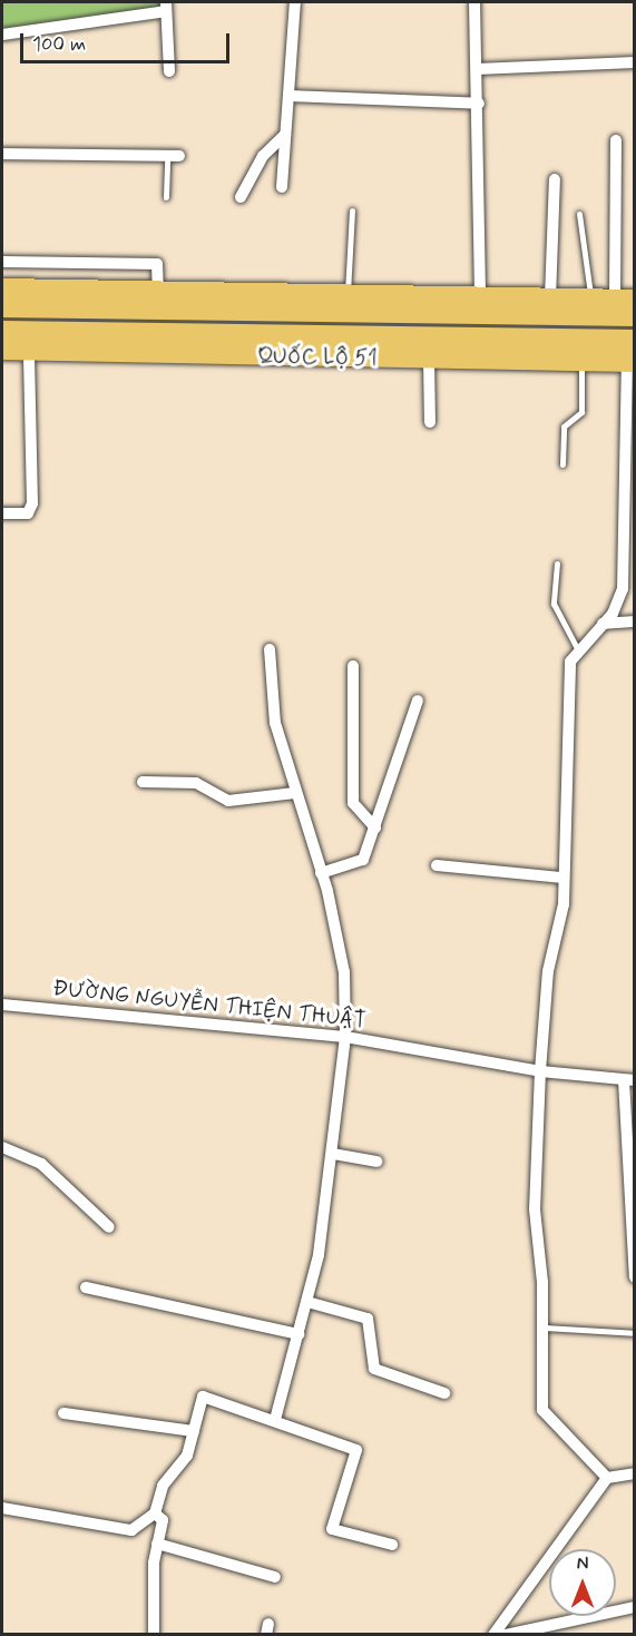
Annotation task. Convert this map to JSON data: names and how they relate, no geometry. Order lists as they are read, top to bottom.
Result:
{
  "streets": {
    "highway": ["QUỐC LỘ 51"],
    "street": ["ĐƯỜNG NGUYỄN THIỆN THUẬT"]
  },
  "scale_bar": "100 m",
  "north": "top"
}
